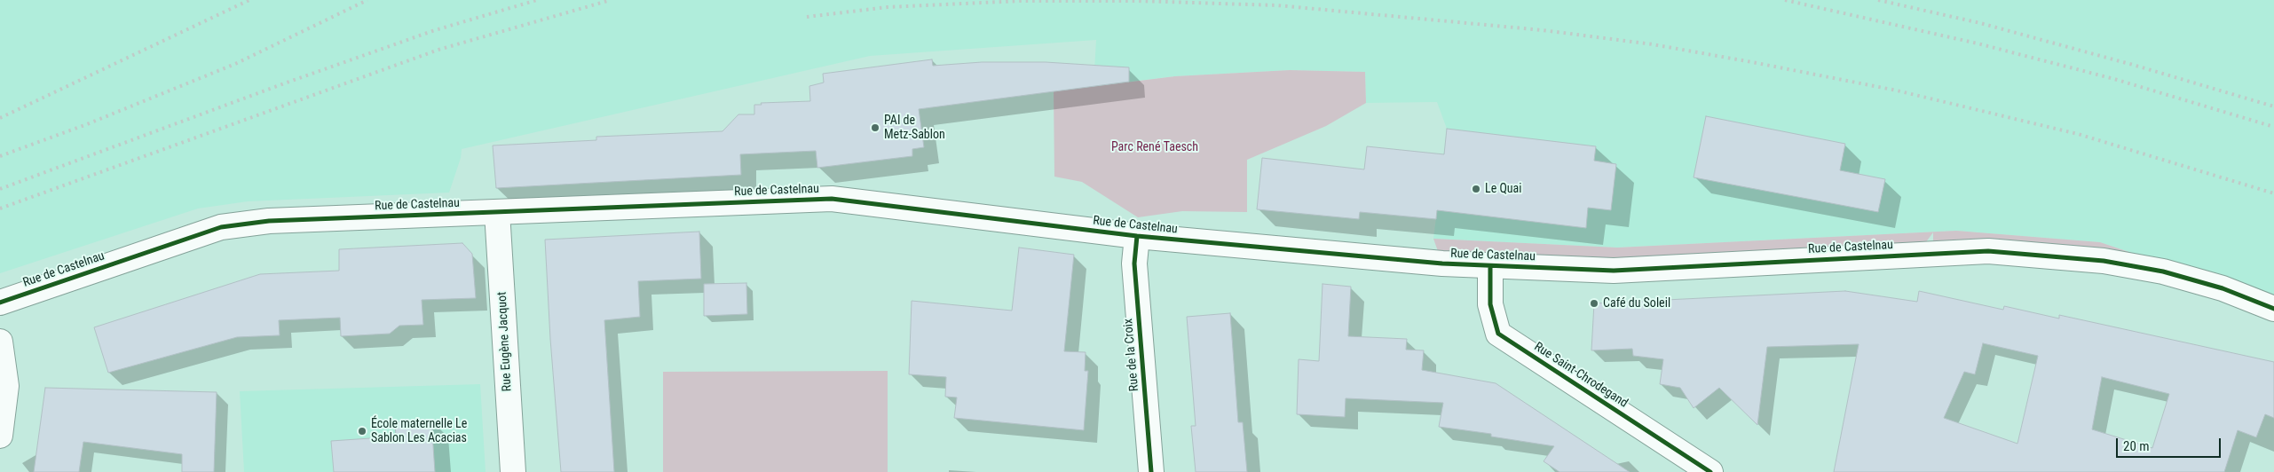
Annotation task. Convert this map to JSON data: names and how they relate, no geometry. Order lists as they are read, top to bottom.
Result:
{
  "streets": {
    "street": [
      "Rue de Castelnau",
      "Rue Eugène Jacquot",
      "Rue de la Croix",
      "Rue Saint-Chrodegand"
    ]
  },
  "crossings": [
    ["Rue de Castelnau", "Rue Eugène Jacquot"],
    ["Rue de Castelnau", "Rue de la Croix"],
    ["Rue de Castelnau", "Rue Saint-Chrodegand"]
  ],
  "parks": ["Parc René Taesch"],
  "places": [
    "PAI de Metz-Sablon",
    "Le Quai",
    "Café du Soleil",
    "École maternelle Le Sablon Les Acacias"
  ],
  "scale_bar": "20 m"
}
